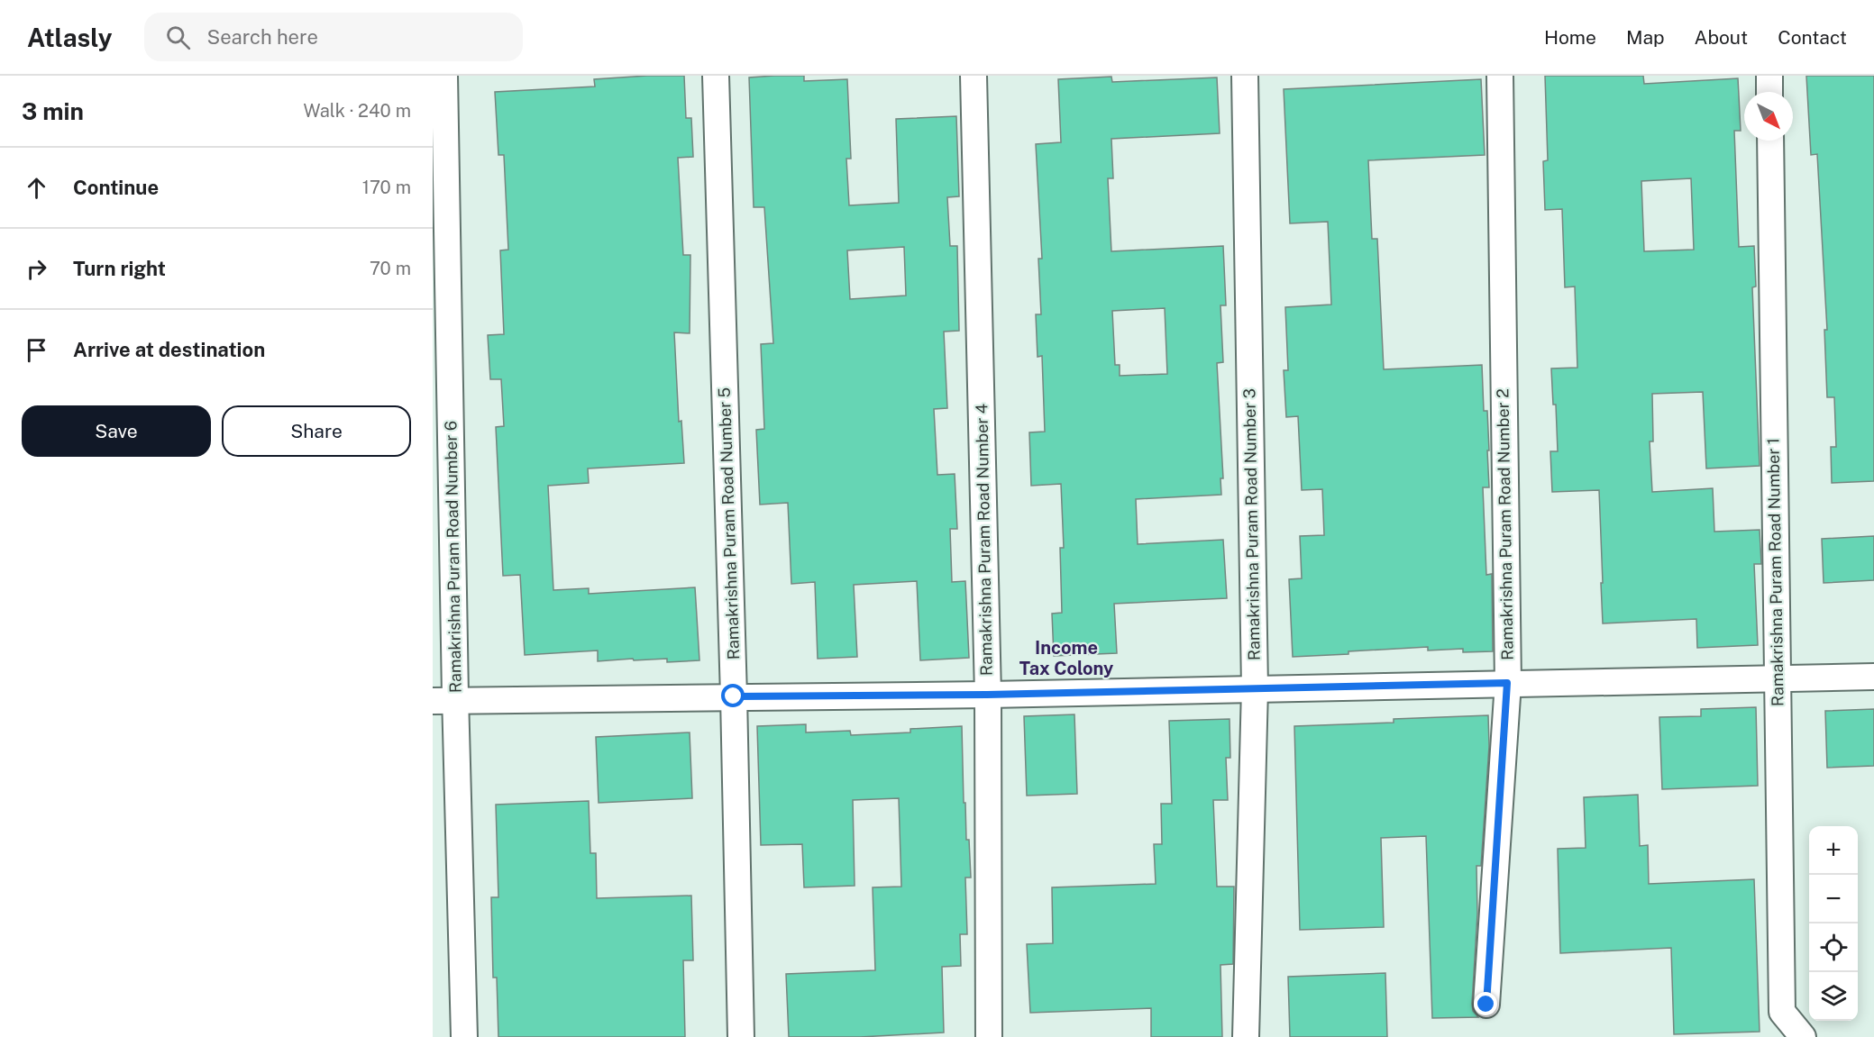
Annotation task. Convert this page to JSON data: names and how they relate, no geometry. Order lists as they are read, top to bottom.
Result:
{
  "streets": {
    "street": [
      "Ramakrishna Puram Road Number 5",
      "Ramakrishna Puram Road Number 3",
      "Ramakrishna Puram Road Number 2",
      "Ramakrishna Puram Road Number 4",
      "Ramakrishna Puram Road Number 6",
      "Ramakrishna Puram Road Number 1"
    ]
  },
  "districts": ["Income Tax Colony"],
  "north": "bottom right",
  "page": {
    "header": "Atlasly",
    "search": "Search here",
    "nav": [
      "Home",
      "Map",
      "About",
      "Contact"
    ],
    "heading": ["3 min", "Walk · 240 m"],
    "list": [
      ["Continue", "170 m"],
      ["Turn right", "70 m"],
      "Arrive at destination"
    ],
    "buttons": ["Save", "Share"],
    "map_buttons": ["+", "−"]
  }
}
